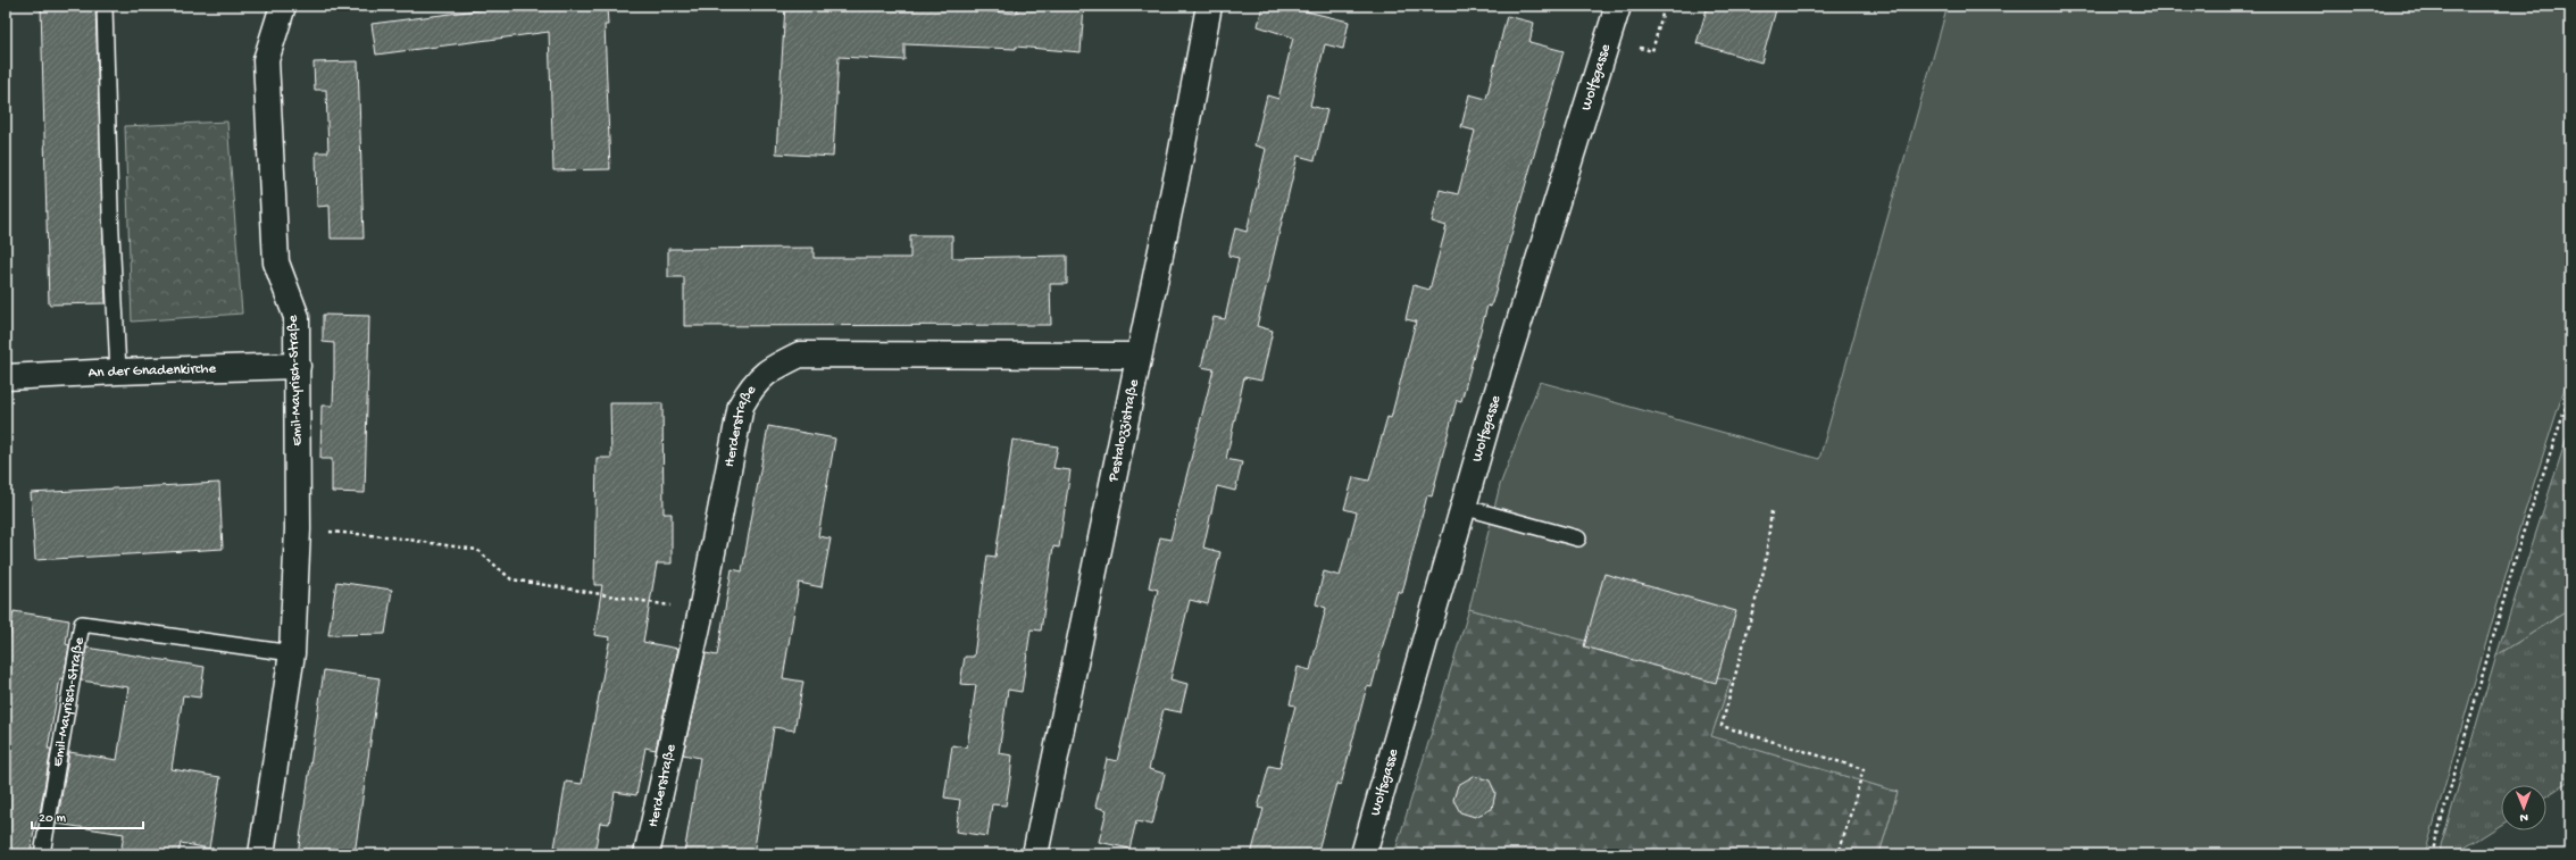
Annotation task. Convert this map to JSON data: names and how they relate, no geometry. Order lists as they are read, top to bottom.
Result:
{
  "streets": {
    "street": [
      "Wolfsgasse",
      "An der Gnadenkirche",
      "Emil-Mayrisch-Straße",
      "Herderstraße",
      "Pestalozzistraße"
    ]
  },
  "crossings": [
    ["An der Gnadenkirche", "Emil-Mayrisch-Straße"],
    ["Herderstraße", "Pestalozzistraße"]
  ],
  "scale_bar": "20 m",
  "north": "bottom"
}
